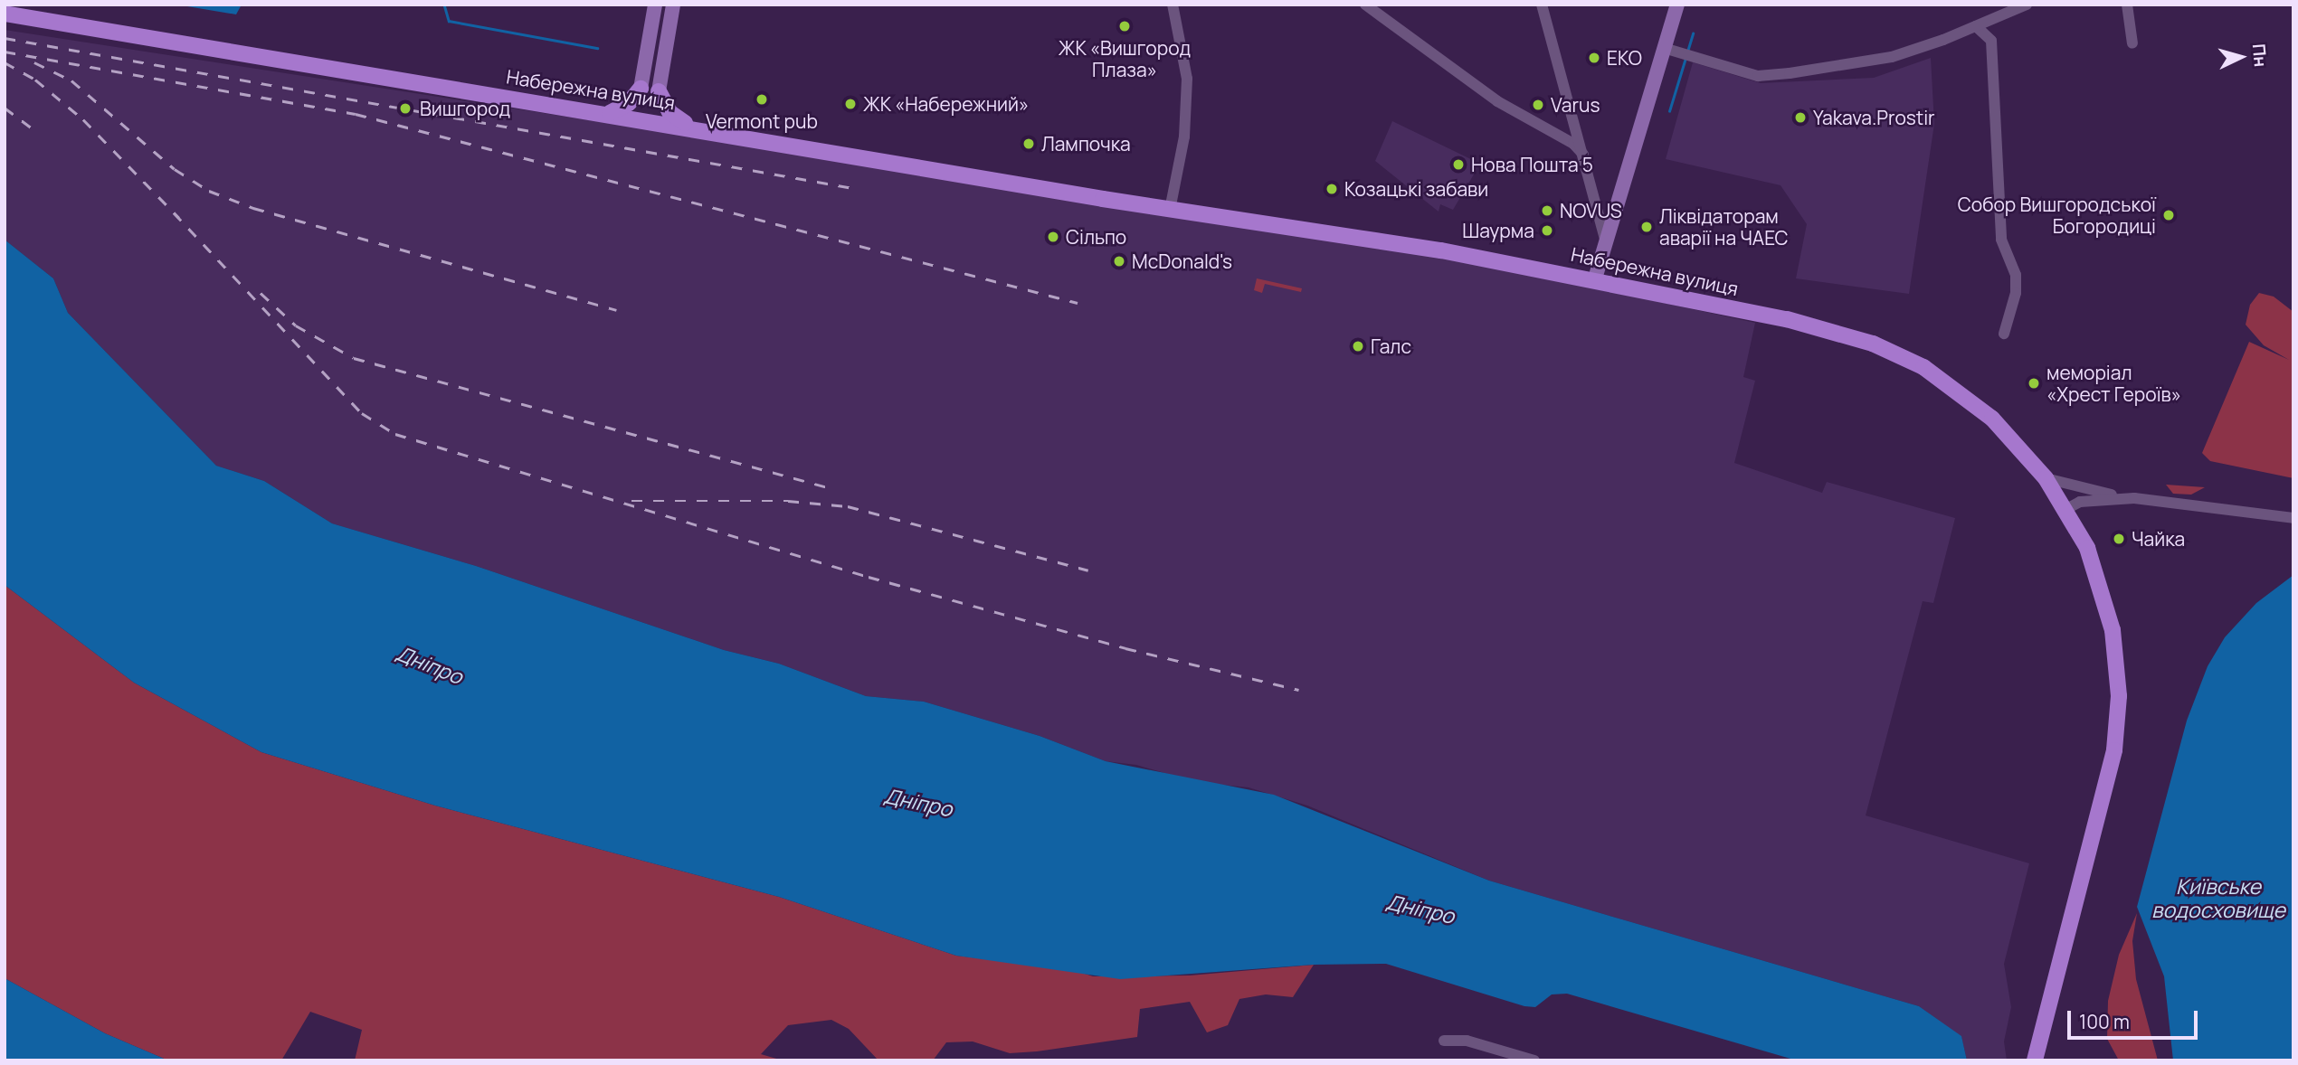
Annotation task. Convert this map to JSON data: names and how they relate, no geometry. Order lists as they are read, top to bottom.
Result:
{
  "streets": {
    "main road": ["Набережна вулиця"]
  },
  "water": ["Дніпро", "Київське водосховище"],
  "places": [
    "ЖК «Вишгород Плаза»",
    "EKO",
    "Vermont pub",
    "ЖК «Набережний»",
    "Varus",
    "Вишгород",
    "Yakava.Prostir",
    "Лампочка",
    "Нова Пошта 5",
    "Козацькі забави",
    "NOVUS",
    "Собор Вишгородської Богородиці",
    "Ліквідаторам аварії на ЧАЕС",
    "Шаурма",
    "Сільпо",
    "McDonald's",
    "Галс",
    "меморіал «Хрест Героїв»",
    "Чайка"
  ],
  "scale_bar": "100 m",
  "north": "right"
}
